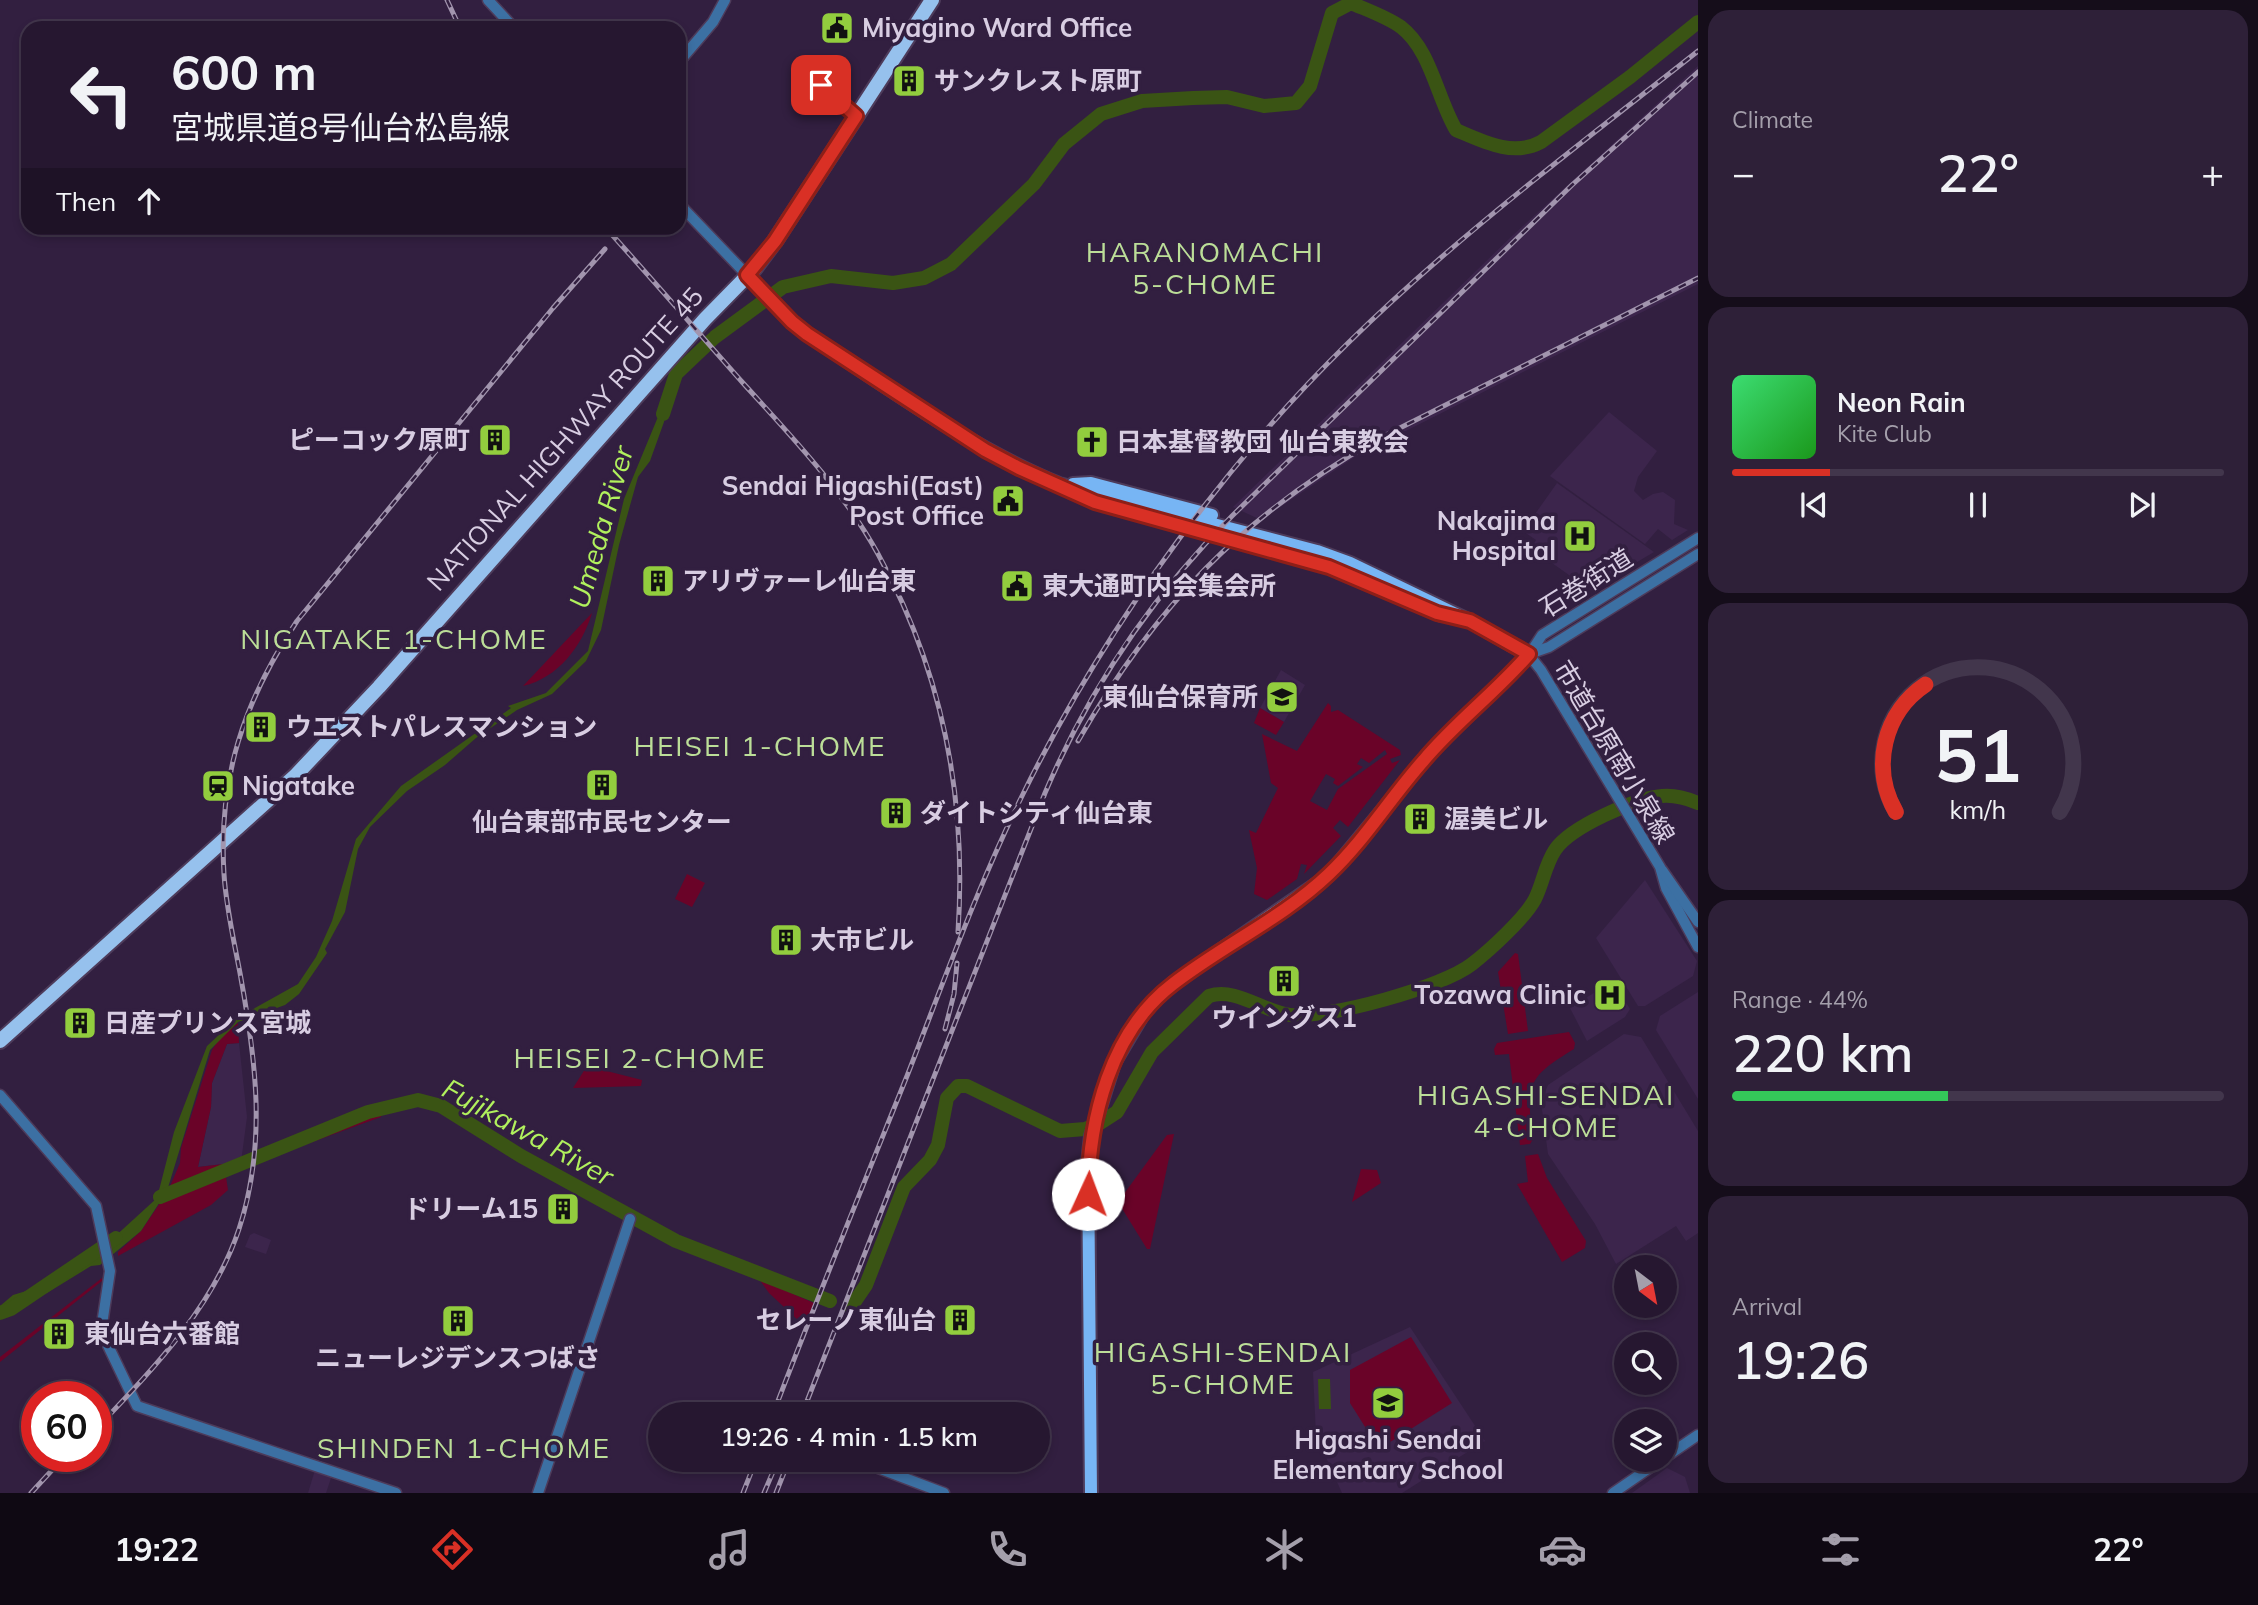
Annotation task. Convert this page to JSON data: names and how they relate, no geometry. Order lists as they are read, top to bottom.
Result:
{
  "streets": {
    "highway": ["NATIONAL HIGHWAY ROUTE 45"],
    "street": ["石巻街道", "市道台原南小泉線"]
  },
  "crossings": [
    ["石巻街道", "市道台原南小泉線"]
  ],
  "districts": [
    "HARANOMACHI 5-CHOME",
    "NIGATAKE 1-CHOME",
    "HEISEI 1-CHOME",
    "HEISEI 2-CHOME",
    "HIGASHI-SENDAI 4-CHOME",
    "HIGASHI-SENDAI 5-CHOME",
    "SHINDEN 1-CHOME"
  ],
  "water": ["Umeda River", "Fujikawa River"],
  "places": {
    "public building": ["Miyagino Ward Office", "Sendai Higashi(East) Post Office", "東大通町内会集会所"],
    "building": [
      "サンクレスト原町",
      "ピーコック原町",
      "アリヴァーレ仙台東",
      "ウエストパレスマンション",
      "仙台東部市民センター",
      "ダイトシティ仙台東",
      "渥美ビル",
      "大市ビル",
      "ウイングス1",
      "日産プリンス宮城",
      "ドリーム15",
      "セレーノ東仙台",
      "ニューレジデンスつばさ",
      "東仙台六番館"
    ],
    "church": ["日本基督教団 仙台東教会"],
    "hospital": ["Nakajima Hospital", "Tozawa Clinic"],
    "school or university": ["東仙台保育所", "Higashi Sendai Elementary School"],
    "station": ["Nigatake"]
  },
  "north": "bottom right",
  "page": {
    "tile": [
      "Climate",
      ["Range · 44%", "220 km"],
      ["Arrival", "19:26"]
    ],
    "turn": ["600 m", "宮城県道8号仙台松島線"],
    "heat": ["−", "22°", "+"],
    "then": "Then",
    "song": ["Neon Rain", "Kite Club"],
    "limit": "60",
    "trip": "19:26 · 4 min · 1.5 km",
    "tabs": ["19:22", "22°"],
    "gauge": ["51", "km/h"]
  }
}
